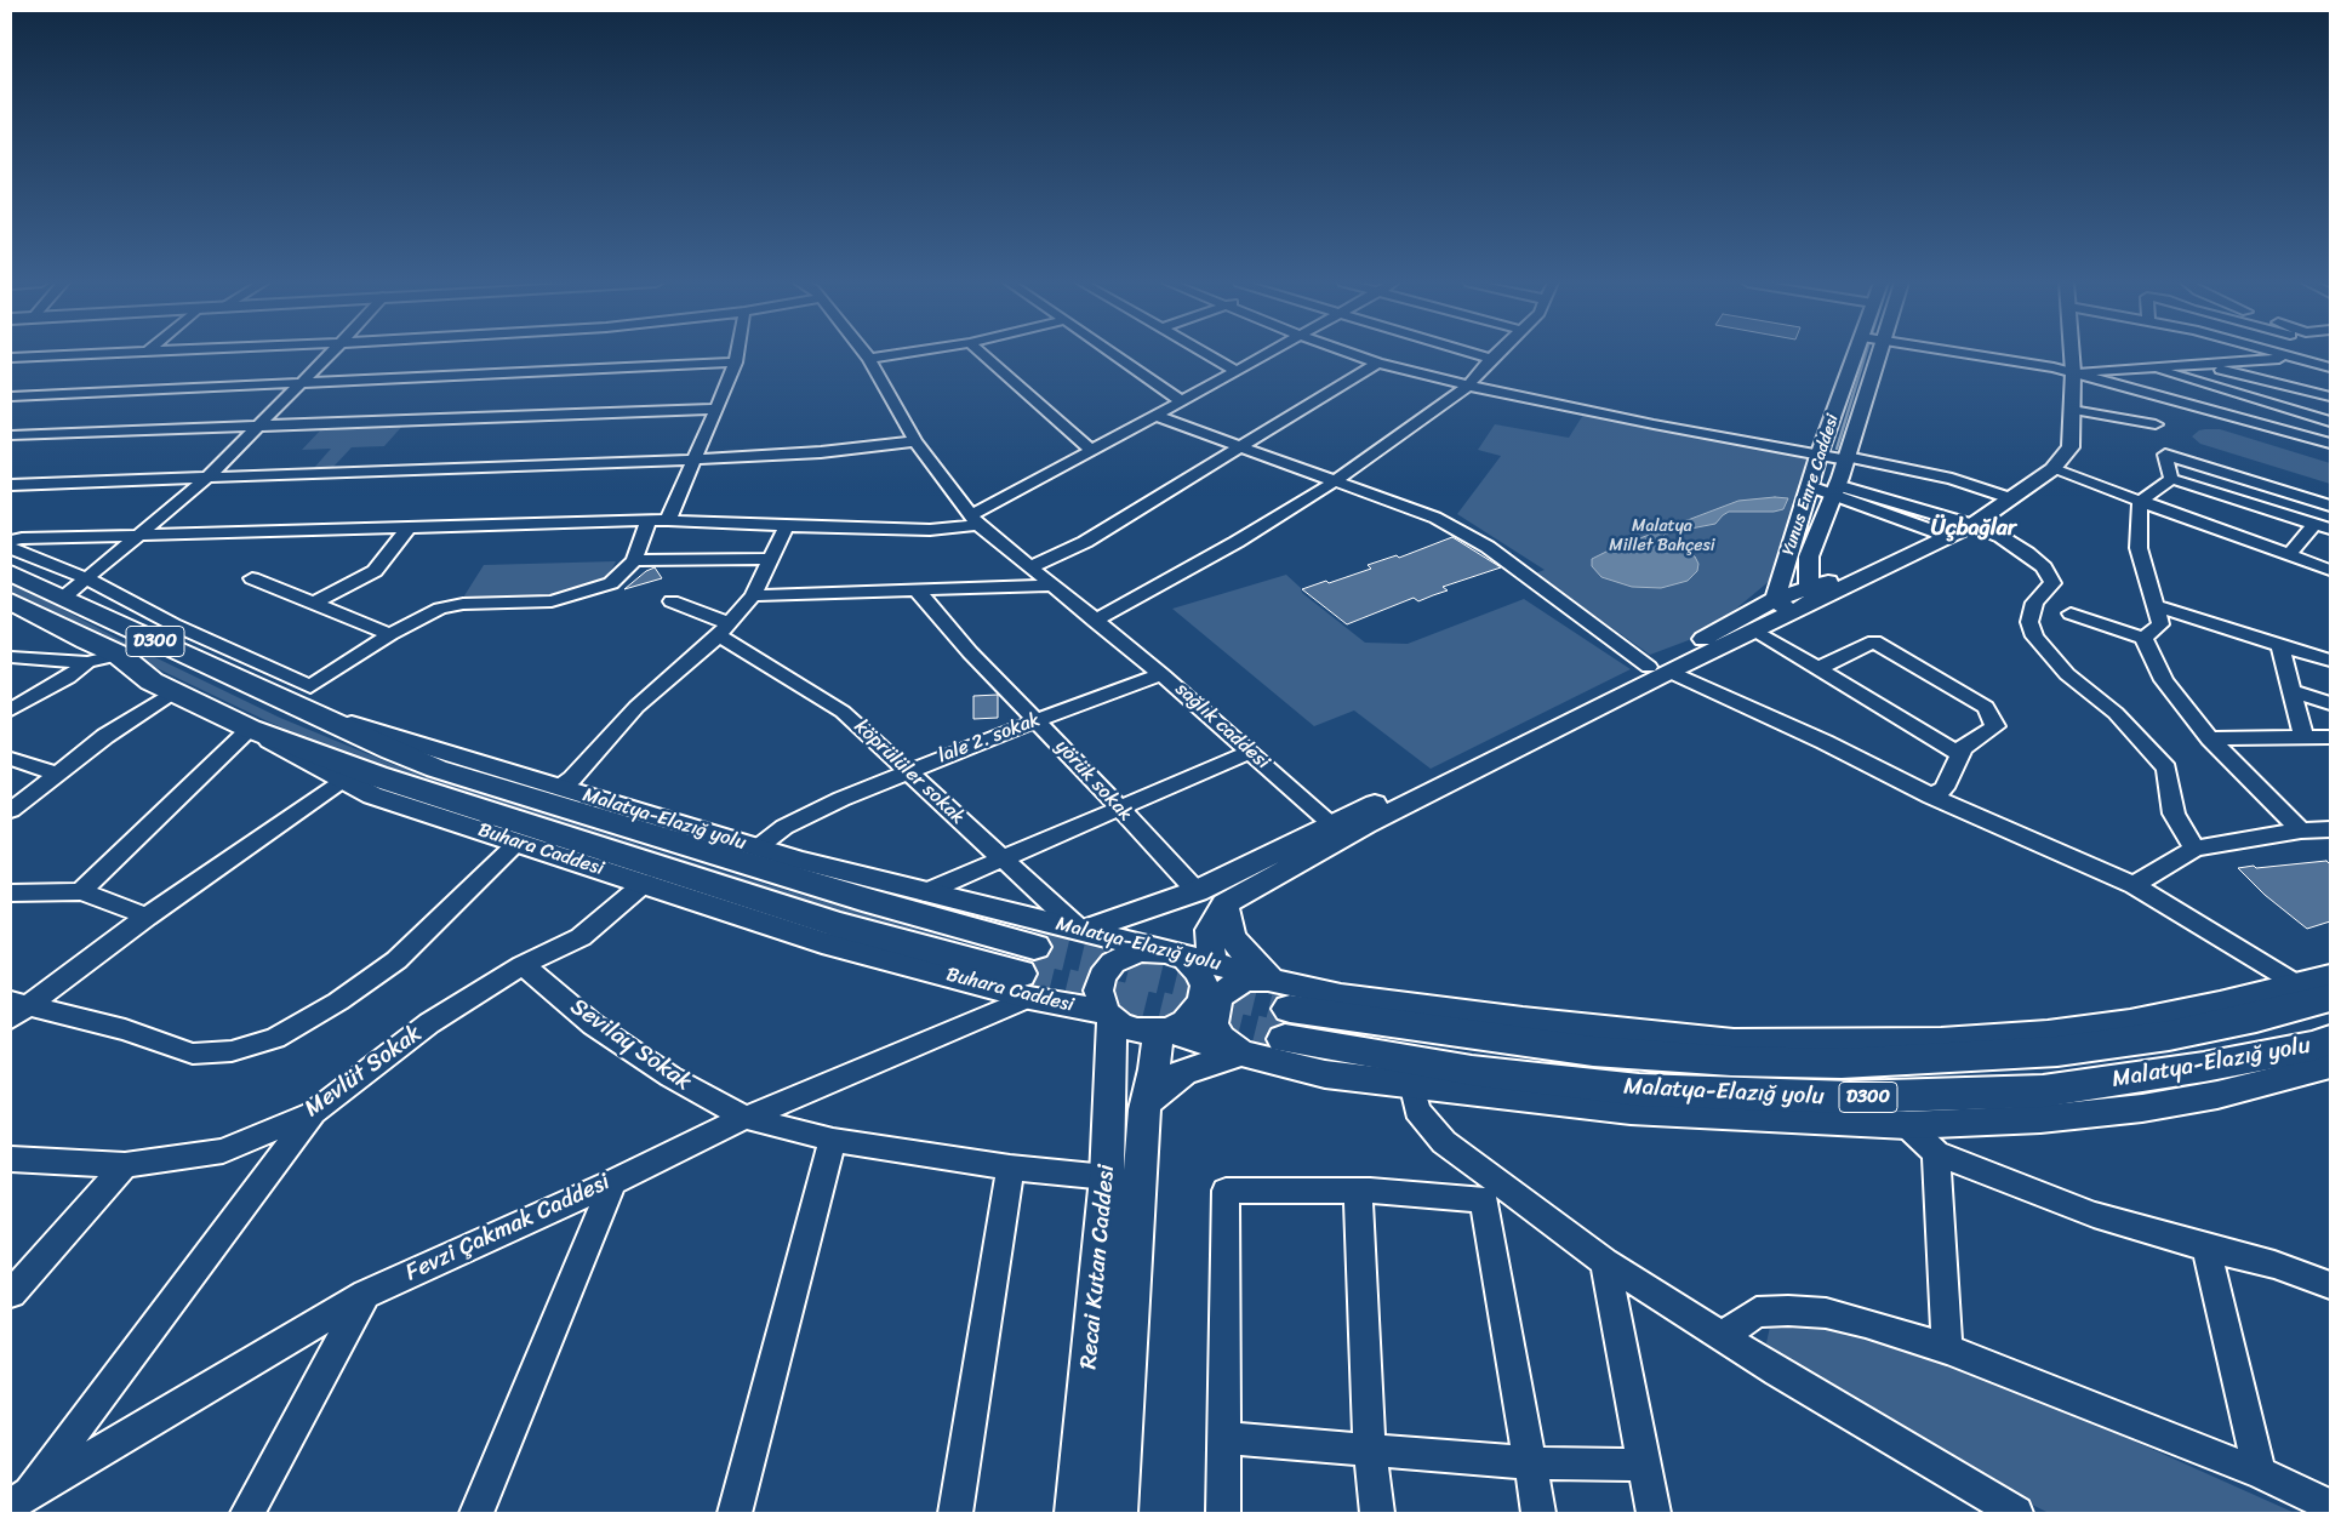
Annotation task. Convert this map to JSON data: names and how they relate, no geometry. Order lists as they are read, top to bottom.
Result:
{
  "streets": {
    "highway": ["D300", "Malatya-Elazığ yolu", "Buhara Caddesi"],
    "main road": ["Yunus Emre Caddesi", "Recai Kutan Caddesi"],
    "street": [
      "sağlık caddesi",
      "lale 2. sokak",
      "köprülüler sokak",
      "yörük sokak",
      "Sevilay Sokak",
      "Mevlüt Sokak",
      "Fevzi Çakmak Caddesi"
    ]
  },
  "crossings": [
    ["D300", "Malatya-Elazığ yolu"],
    ["D300", "Buhara Caddesi"],
    ["D300", "Recai Kutan Caddesi"],
    ["sağlık caddesi", "lale 2. sokak"],
    ["lale 2. sokak", "köprülüler sokak"],
    ["lale 2. sokak", "yörük sokak"],
    ["lale 2. sokak", "Malatya-Elazığ yolu"],
    ["köprülüler sokak", "Malatya-Elazığ yolu"],
    ["Malatya-Elazığ yolu", "Buhara Caddesi"],
    ["Malatya-Elazığ yolu", "Recai Kutan Caddesi"],
    ["Buhara Caddesi", "Mevlüt Sokak"],
    ["Buhara Caddesi", "Fevzi Çakmak Caddesi"],
    ["Buhara Caddesi", "Recai Kutan Caddesi"],
    ["Sevilay Sokak", "Mevlüt Sokak"],
    ["Sevilay Sokak", "Fevzi Çakmak Caddesi"],
    ["Sevilay Sokak", "Recai Kutan Caddesi"]
  ],
  "districts": ["Üçbağlar"],
  "parks": ["Malatya Millet Bahçesi"]
}
